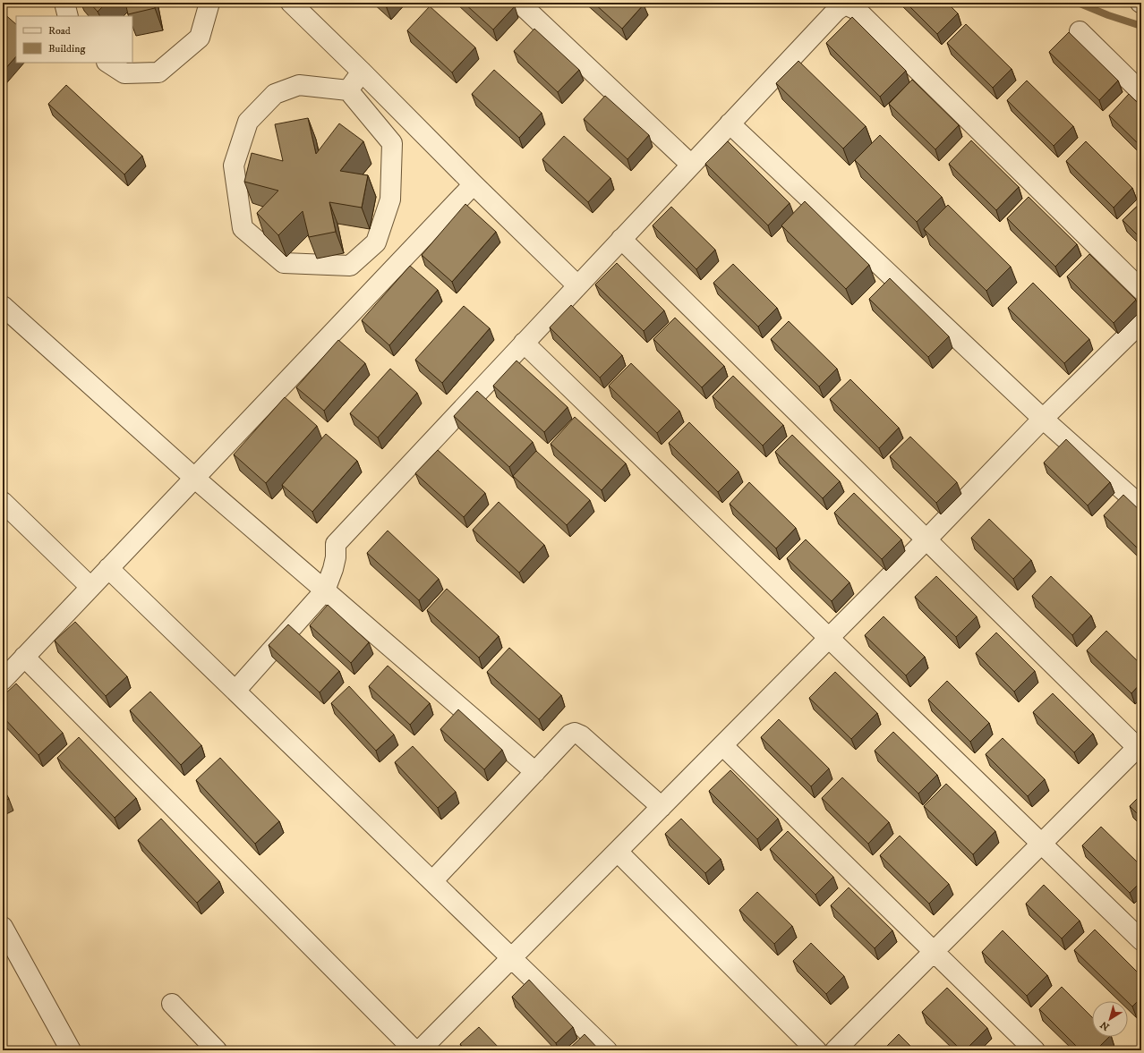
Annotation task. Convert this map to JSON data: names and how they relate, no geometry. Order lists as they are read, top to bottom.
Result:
{
  "legend": ["Road", "Building"],
  "north": "bottom left"
}
